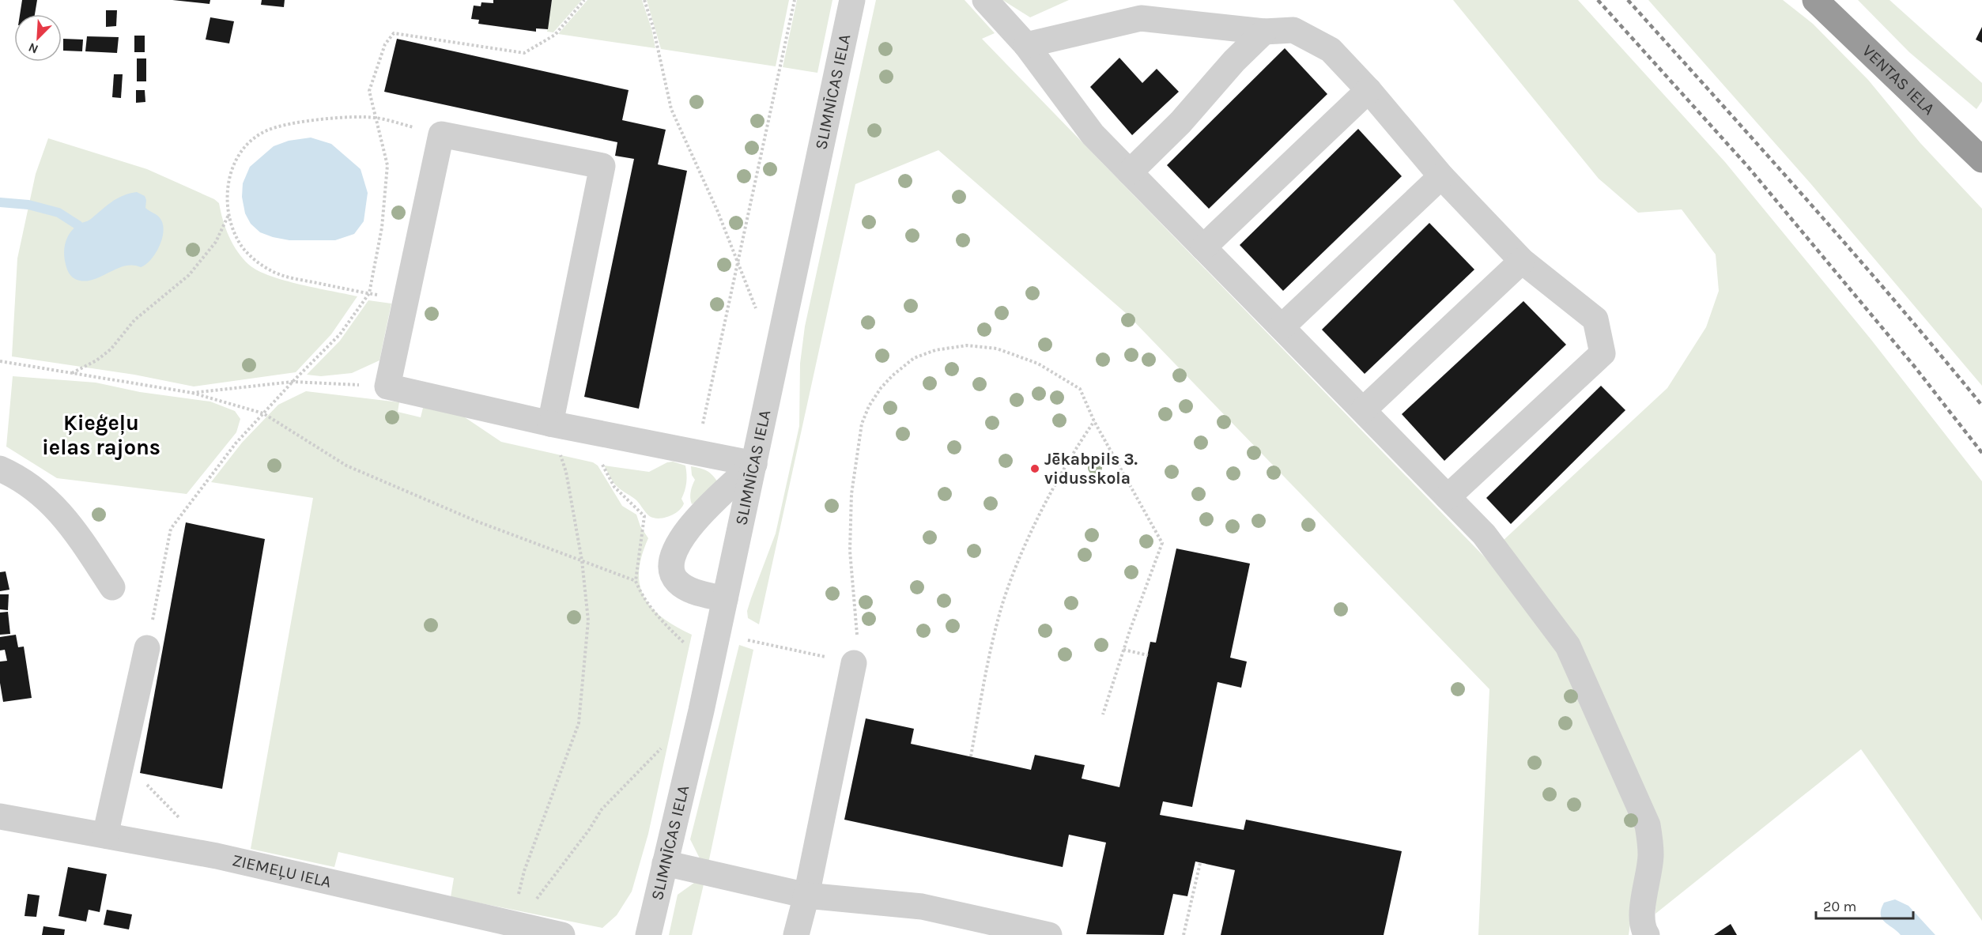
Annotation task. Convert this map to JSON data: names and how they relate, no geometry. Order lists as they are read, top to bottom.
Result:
{
  "streets": {
    "highway": ["VENTAS IELA"],
    "street": ["SLIMNĪCAS IELA", "ZIEMEĻU IELA"]
  },
  "districts": ["Ķieģeļu ielas rajons"],
  "places": ["Jēkabpils 3. vidusskola"],
  "scale_bar": "20 m",
  "north": "bottom left"
}
